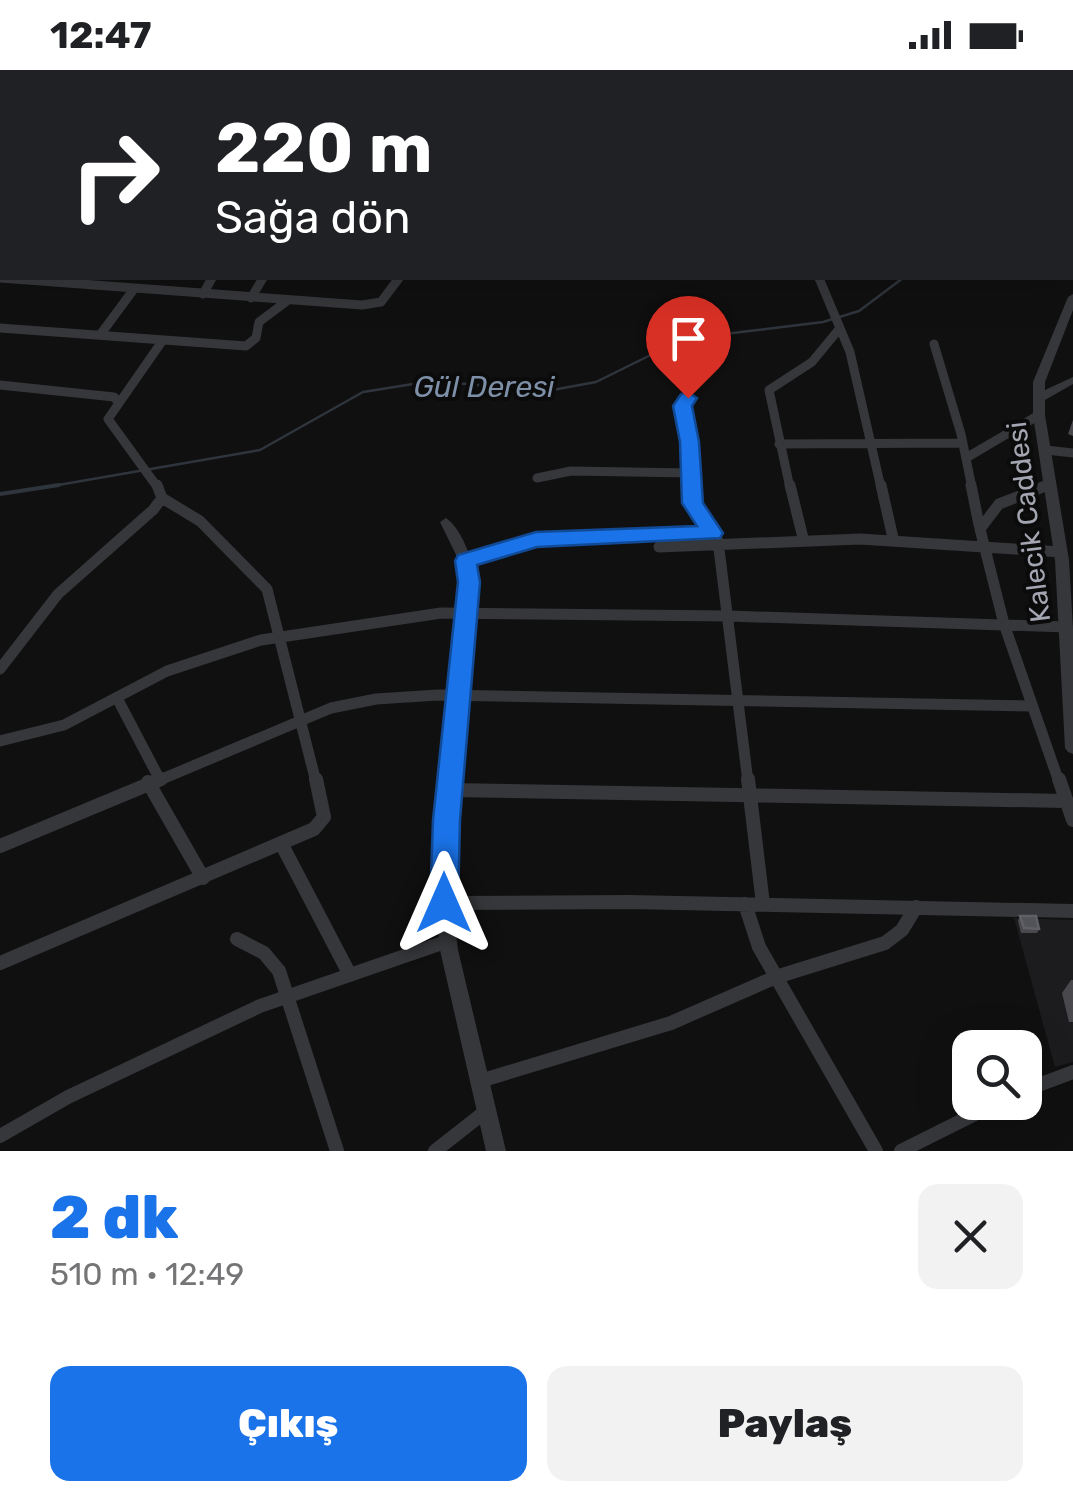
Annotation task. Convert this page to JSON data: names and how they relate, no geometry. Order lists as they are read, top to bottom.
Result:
{
  "streets": {
    "street": ["Kalecik Caddesi"]
  },
  "water": ["Gül Deresi"],
  "page": {
    "status": "12:47",
    "turn": ["220 m", "Sağa dön"],
    "heading": ["2 dk", "510 m · 12:49"],
    "buttons": ["Çıkış", "Paylaş"]
  }
}
